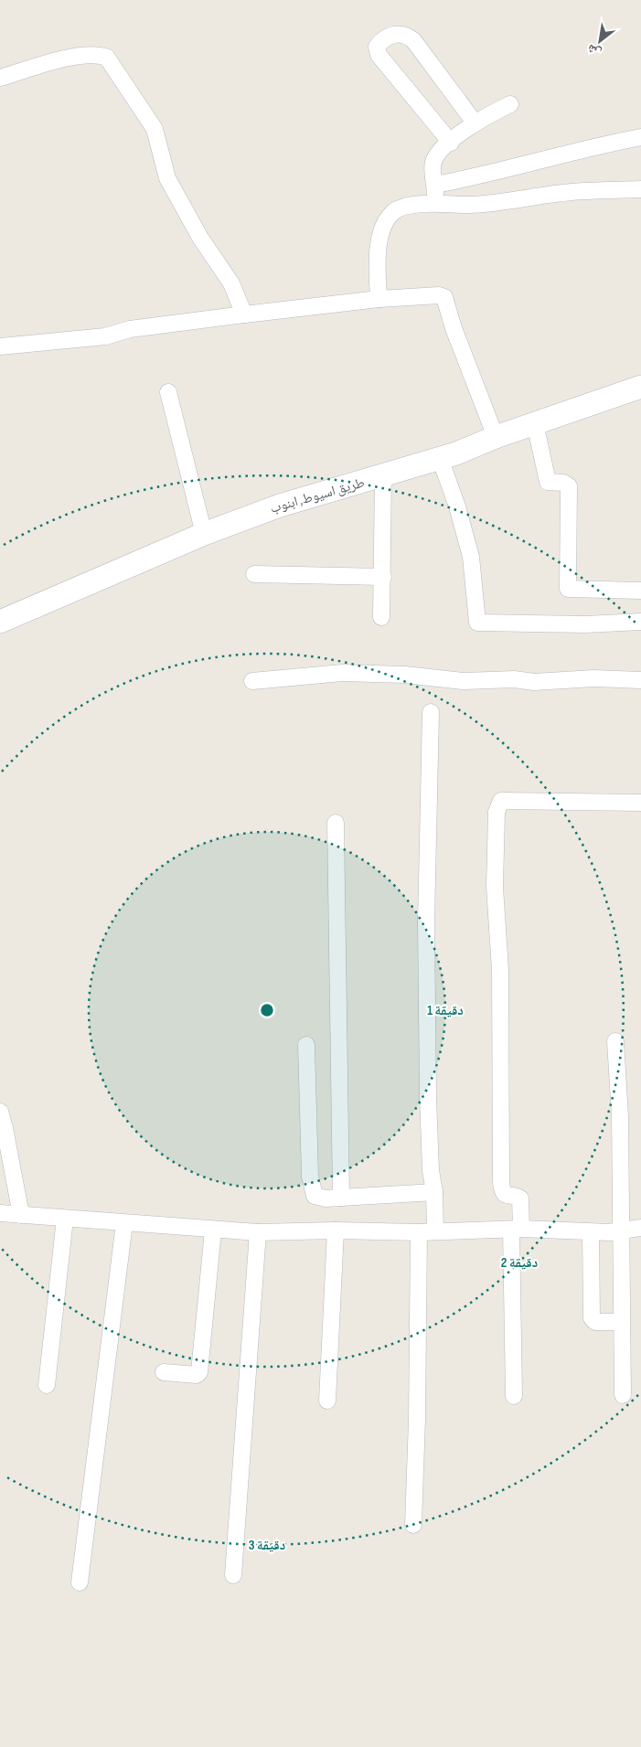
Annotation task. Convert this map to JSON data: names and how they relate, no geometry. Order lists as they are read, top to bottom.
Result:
{
  "streets": {
    "street": ["طريق اسيوط, ابنوب"]
  },
  "north": "bottom left",
  "rings": ["1 دقيقة", "2 دقيقة", "3 دقيقة"]
}
